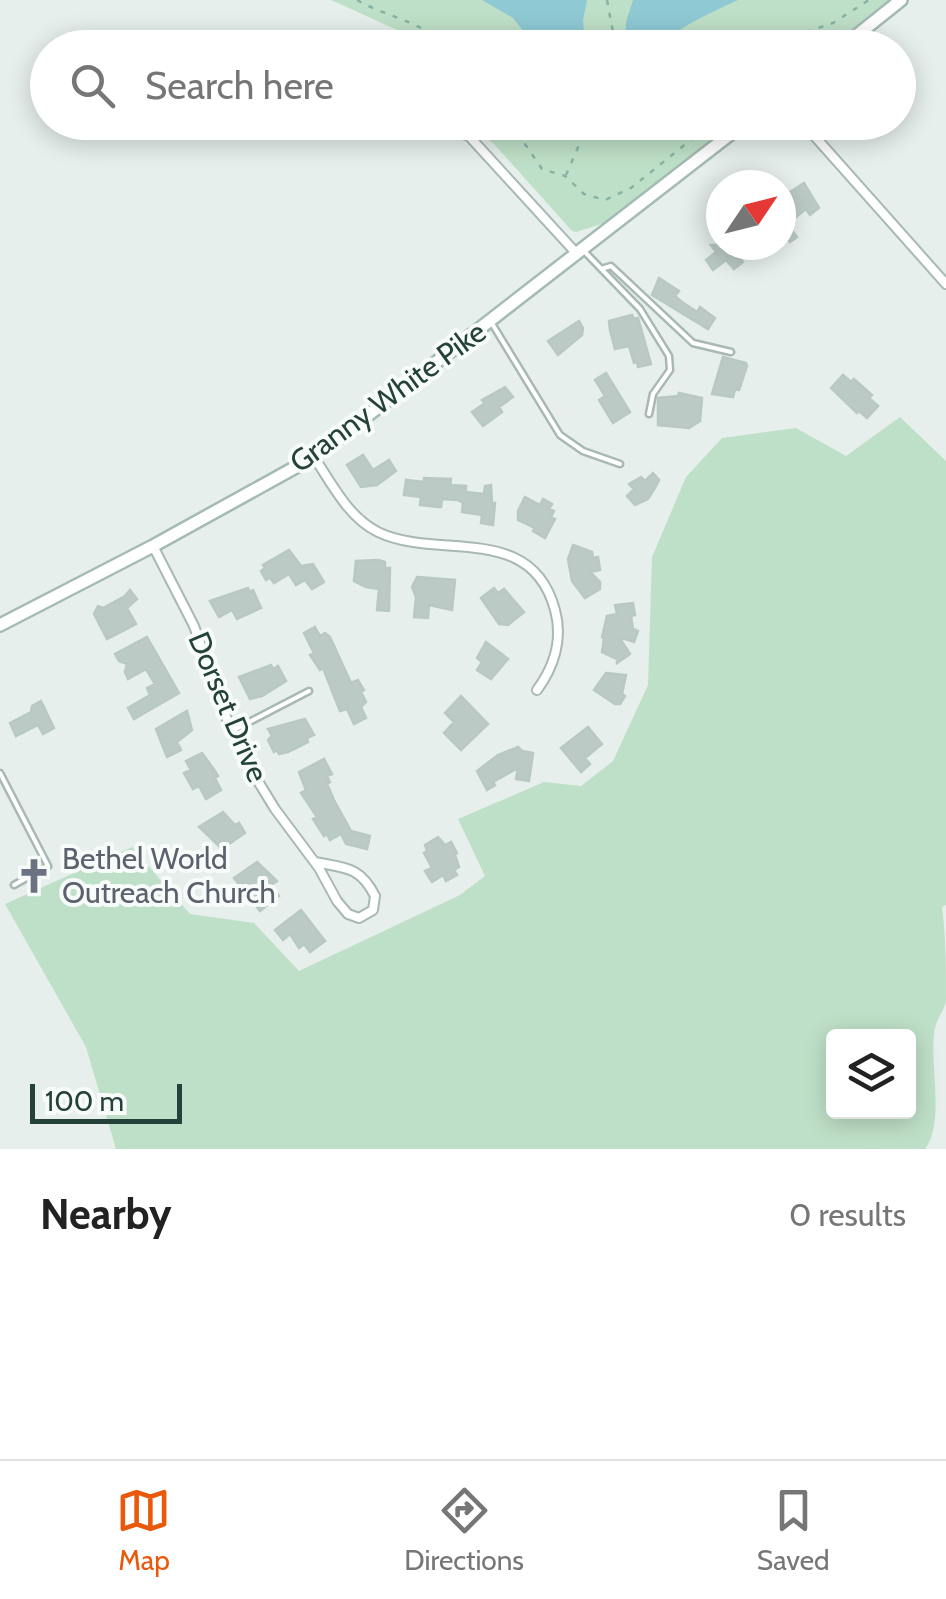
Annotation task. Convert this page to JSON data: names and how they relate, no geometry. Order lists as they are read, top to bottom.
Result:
{
  "streets": {
    "main road": ["Granny White Pike"],
    "street": ["Dorset Drive"]
  },
  "crossings": [
    ["Granny White Pike", "Dorset Drive"]
  ],
  "places": {
    "church": ["Bethel World Outreach Church"]
  },
  "scale_bar": "100 m",
  "north": "top right",
  "page": {
    "search": "Search here",
    "scale": "100 m",
    "heading": ["Nearby", "0 results"],
    "nav": ["Map", "Directions", "Saved"]
  }
}
